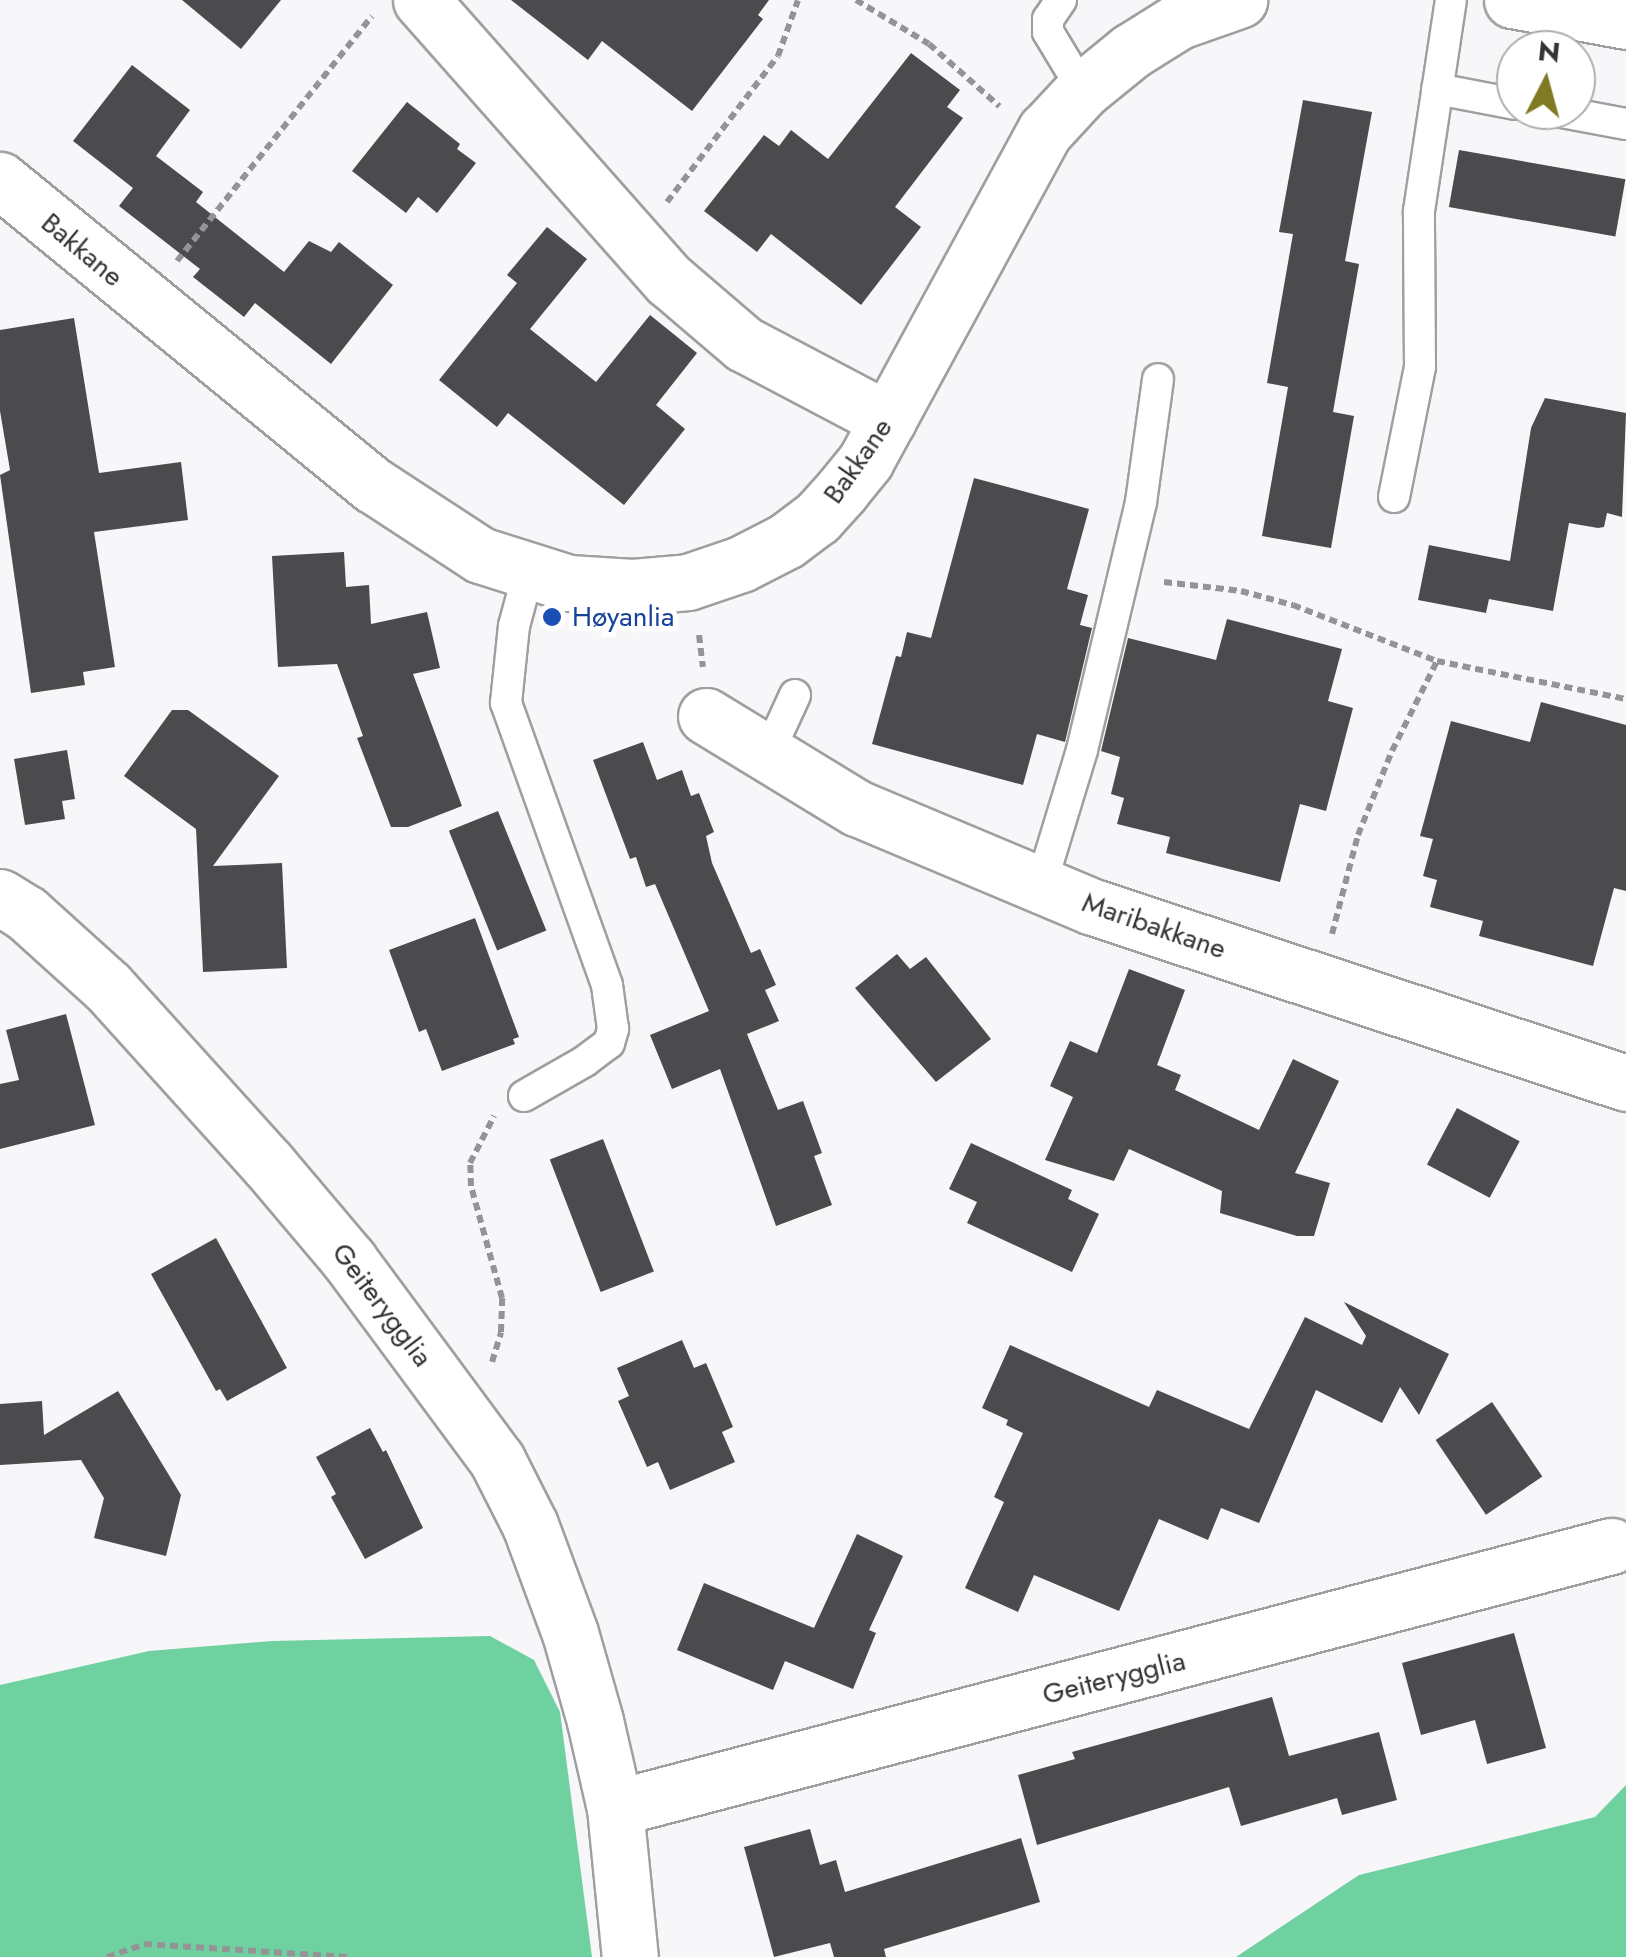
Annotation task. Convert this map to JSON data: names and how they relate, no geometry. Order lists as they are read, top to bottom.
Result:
{
  "streets": {
    "street": ["Bakkane", "Maribakkane", "Geiterygglia"]
  },
  "places": ["Høyanlia"],
  "north": "top"
}
